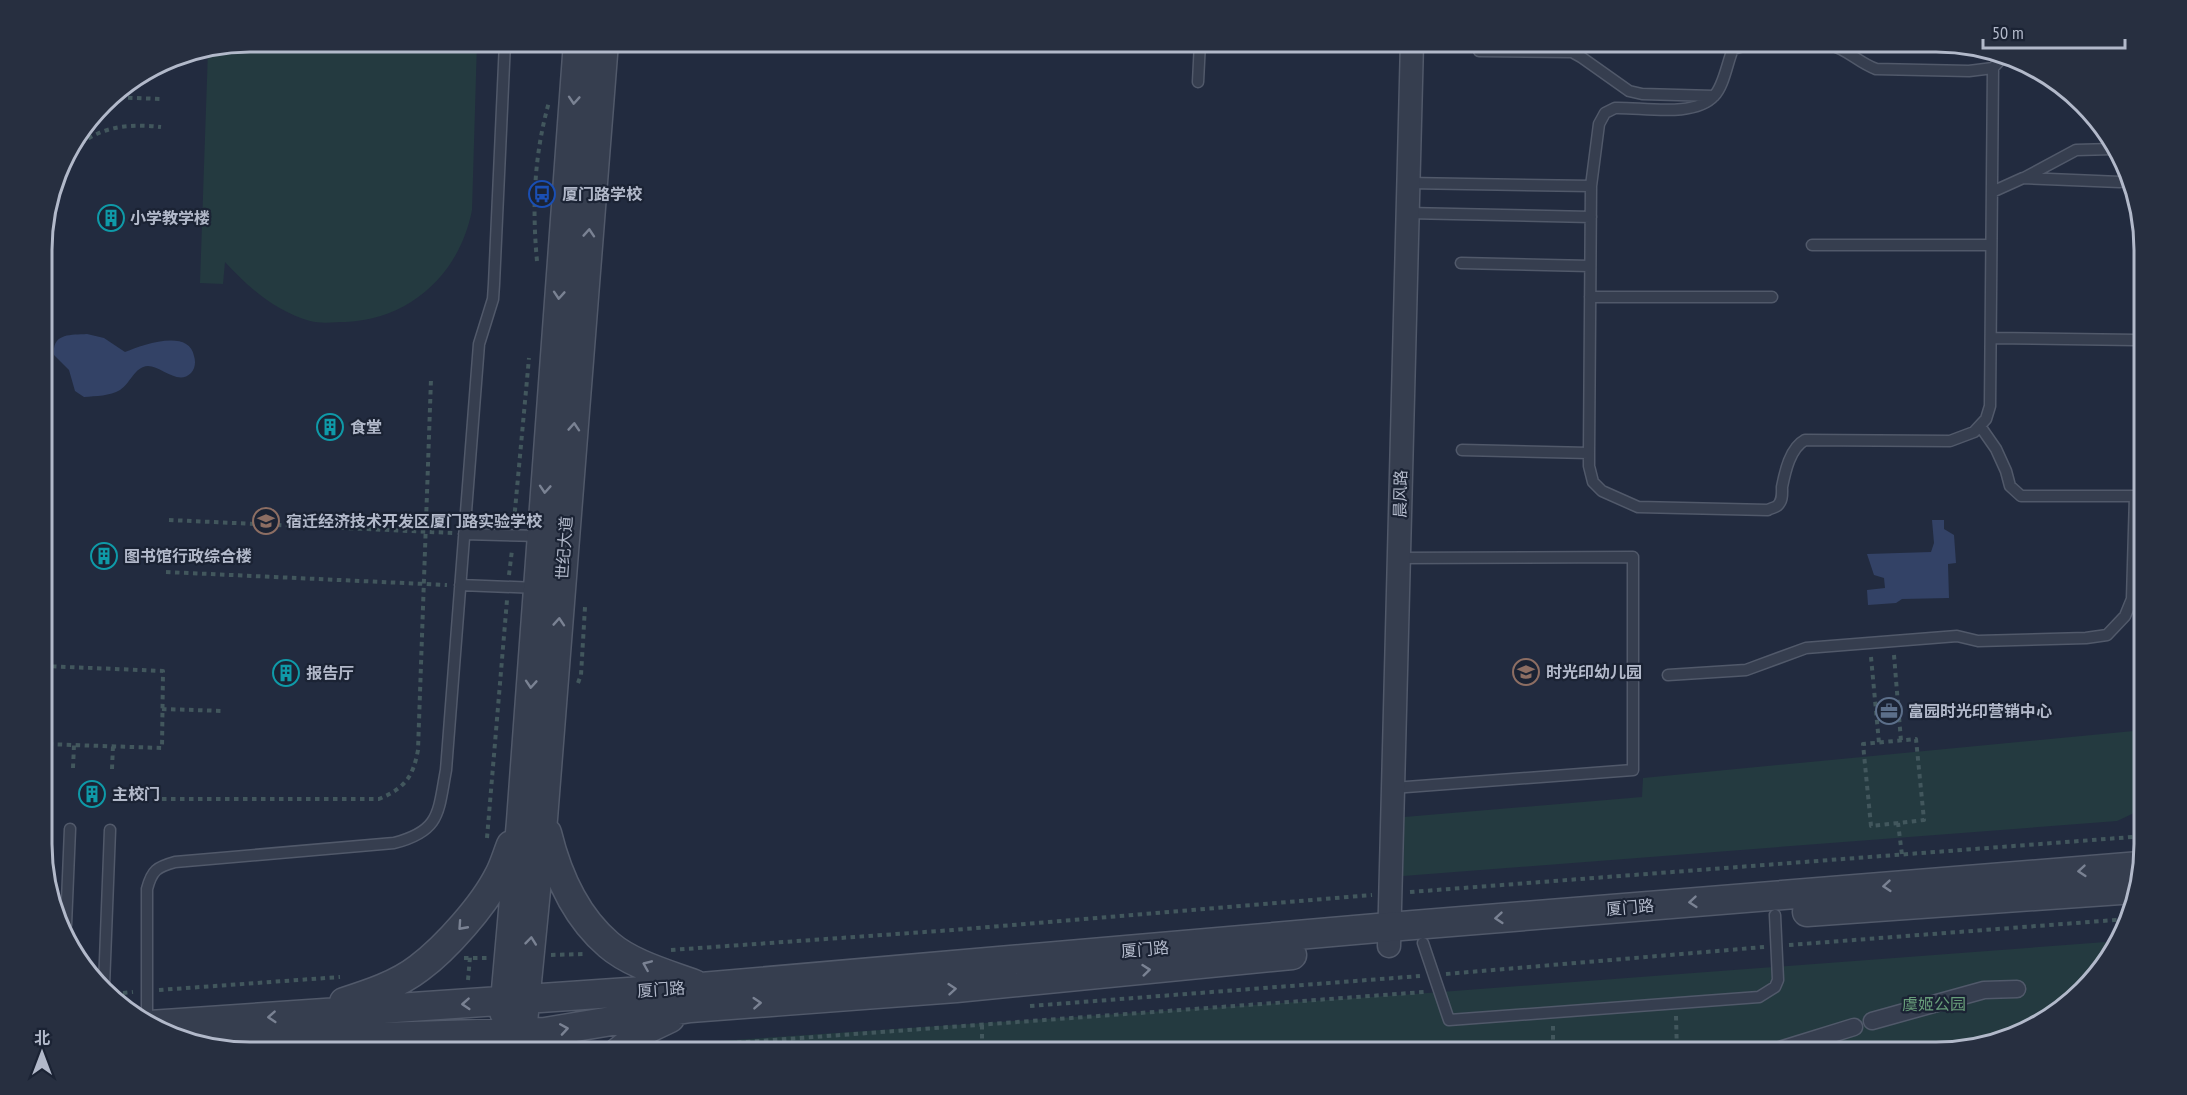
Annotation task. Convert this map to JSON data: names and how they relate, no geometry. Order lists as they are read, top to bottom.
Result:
{
  "streets": {
    "street": ["晨风路", "世纪大道", "厦门路"]
  },
  "crossings": [
    ["晨风路", "厦门路"],
    ["世纪大道", "厦门路"]
  ],
  "parks": ["虞姬公园"],
  "places": {
    "bus stop": ["厦门路学校"],
    "building": [
      "小学教学楼",
      "食堂",
      "图书馆行政综合楼",
      "报告厅",
      "主校门"
    ],
    "school or university": ["宿迁经济技术开发区厦门路实验学校", "时光印幼儿园"],
    "office": ["富园时光印营销中心"]
  },
  "scale_bar": "50 m",
  "north": "top"
}
